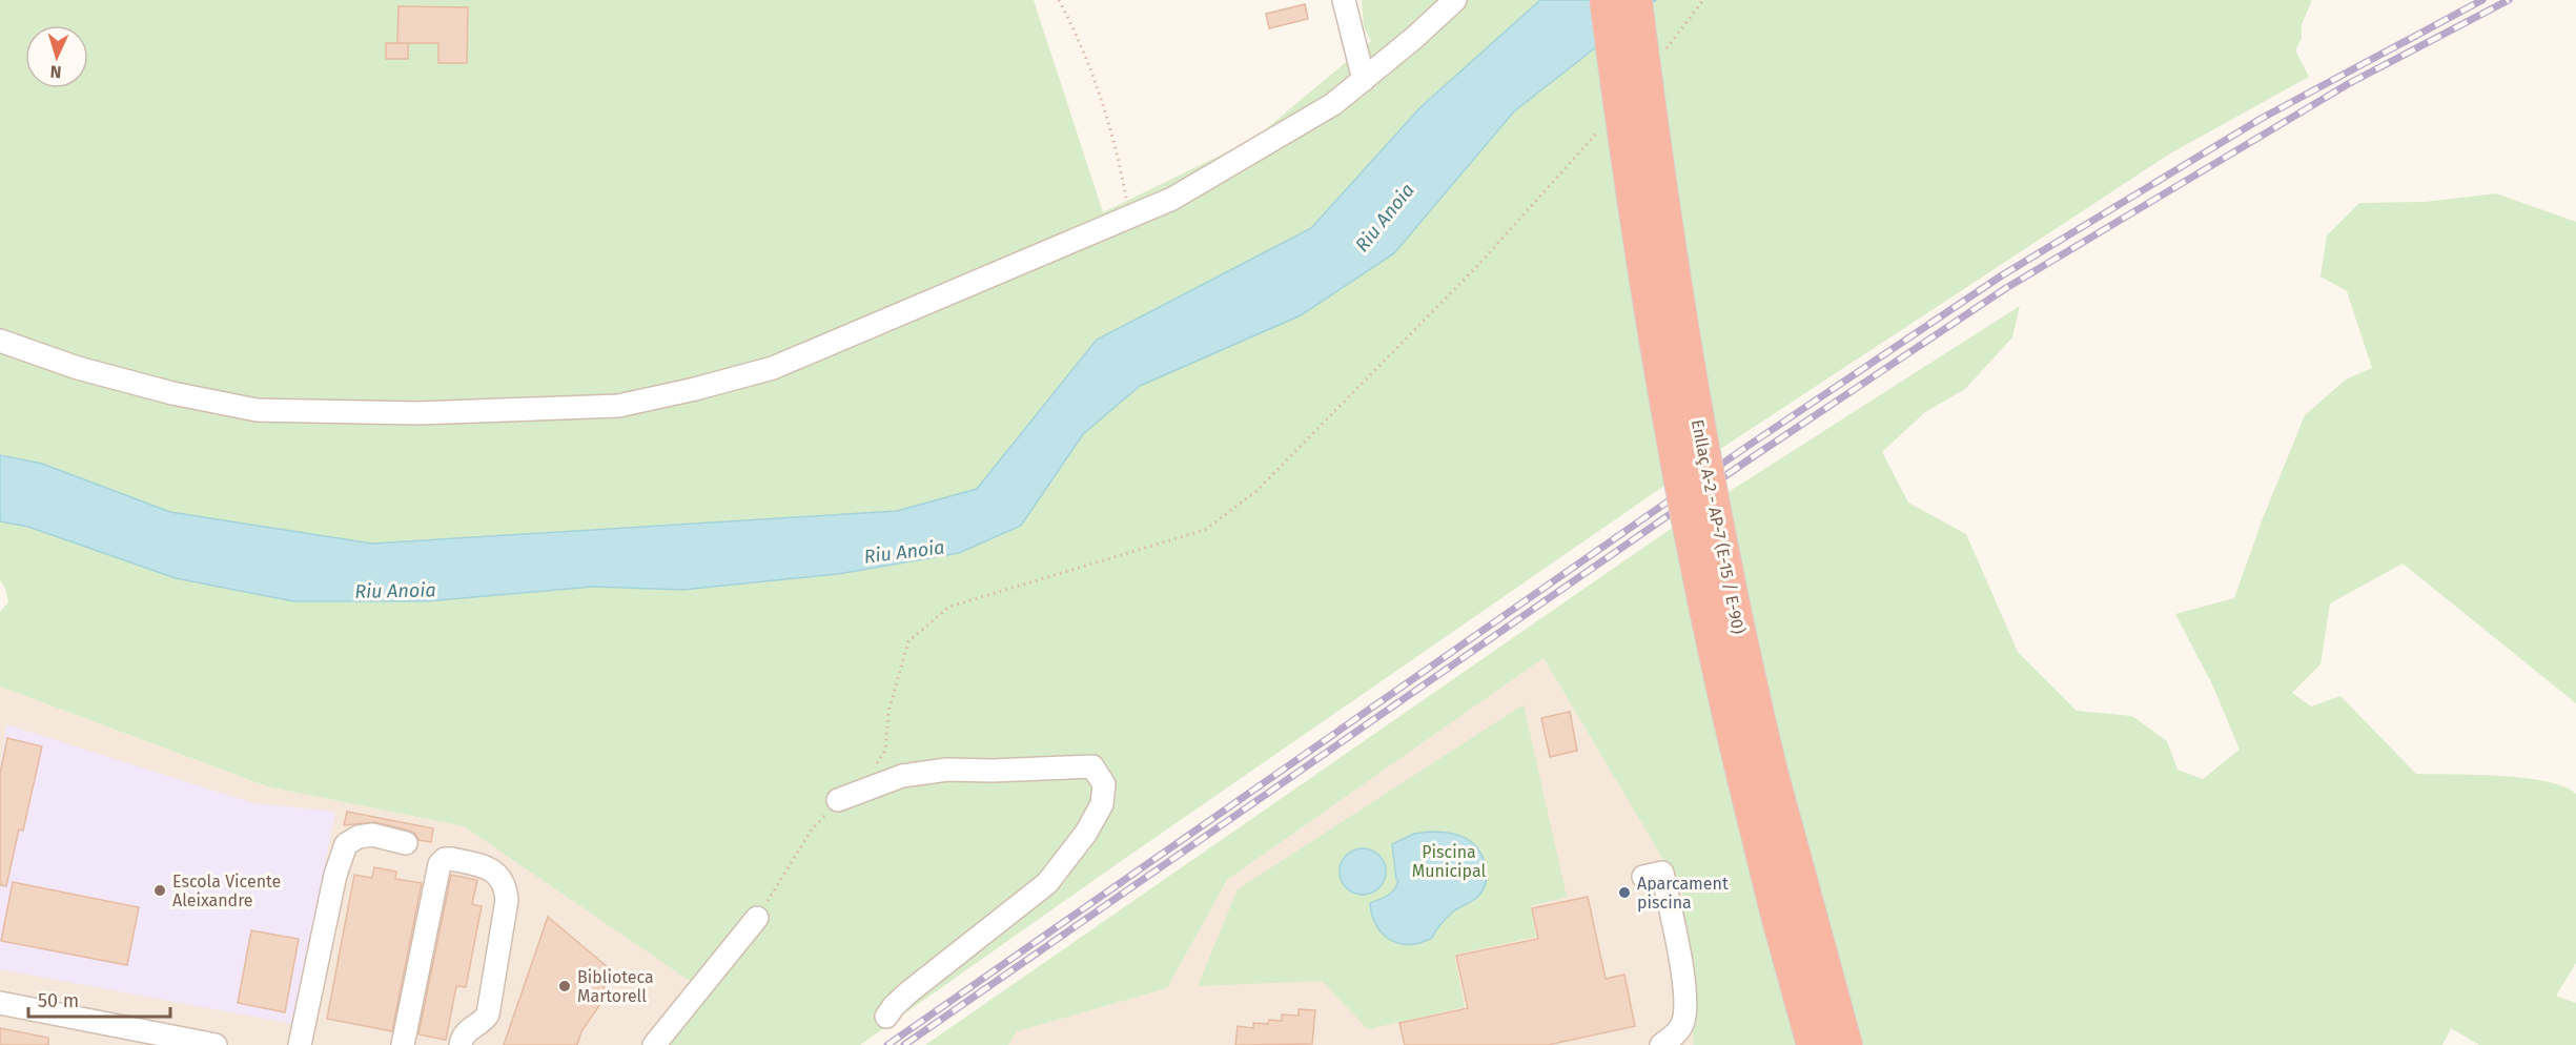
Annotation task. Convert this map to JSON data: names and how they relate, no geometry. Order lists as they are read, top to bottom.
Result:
{
  "streets": {
    "highway": ["Enllaç A-2 - AP-7 (E-15 / E-90)"]
  },
  "water": ["Riu Anoia"],
  "parks": ["Piscina Municipal"],
  "places": ["Escola Vicente Aleixandre", "Aparcament piscina", "Biblioteca Martorell"],
  "scale_bar": "50 m",
  "north": "bottom"
}
